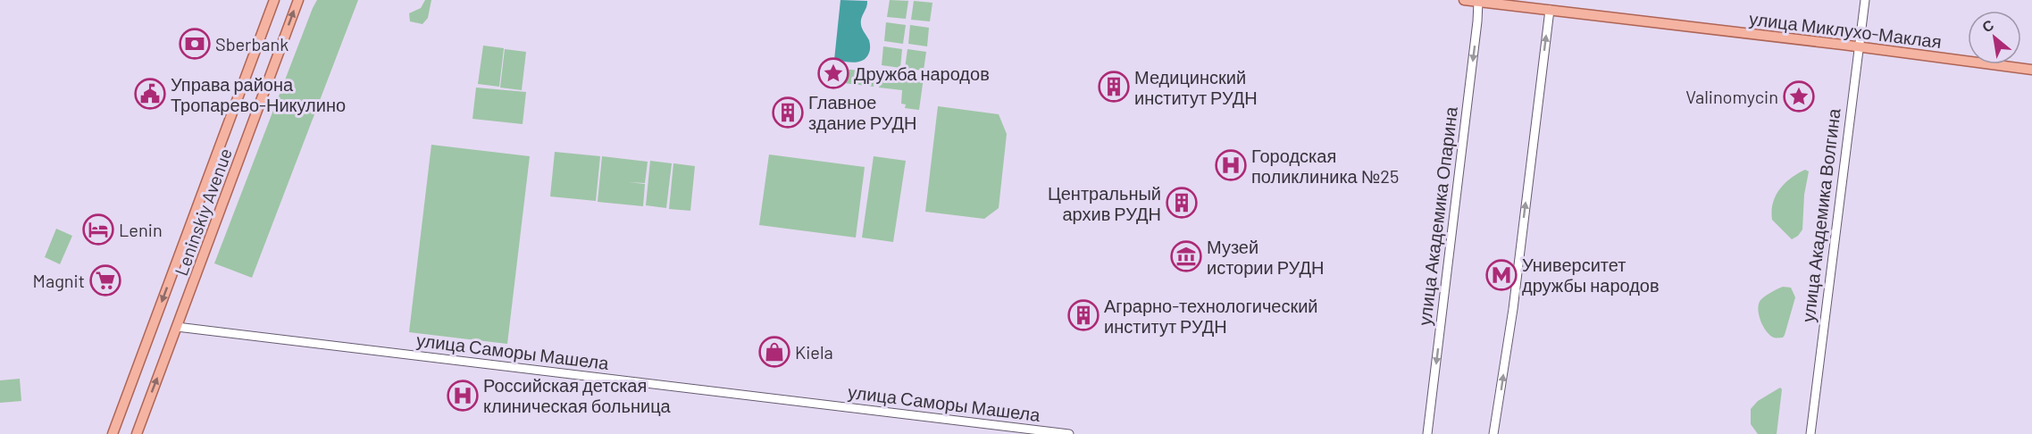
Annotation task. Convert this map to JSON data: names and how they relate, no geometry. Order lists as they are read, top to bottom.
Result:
{
  "streets": {
    "main road": ["улица Миклухо-Маклая", "Leninskiy Avenue"],
    "street": ["улица Академика Волгина", "улица Академика Опарина", "улица Саморы Машела"]
  },
  "crossings": [
    ["улица Миклухо-Маклая", "улица Академика Волгина"],
    ["улица Миклухо-Маклая", "улица Академика Опарина"],
    ["Leninskiy Avenue", "улица Саморы Машела"]
  ],
  "places": {
    "bank": ["Sberbank"],
    "place": ["Дружба народов", "Valinomycin"],
    "building": [
      "Медицинский институт РУДН",
      "Главное здание РУДН",
      "Центральный архив РУДН",
      "Аграрно-технологический институт РУДН"
    ],
    "public building": ["Управа района Тропарево-Никулино"],
    "hospital": ["Городская поликлиника №25", "Российская детская клиническая больница"],
    "hotel": ["Lenin"],
    "museum": ["Музей истории РУДН"],
    "metro station": ["Университет дружбы народов"],
    "supermarket": ["Magnit"],
    "shop": ["Kiela"]
  },
  "north": "top left"
}
